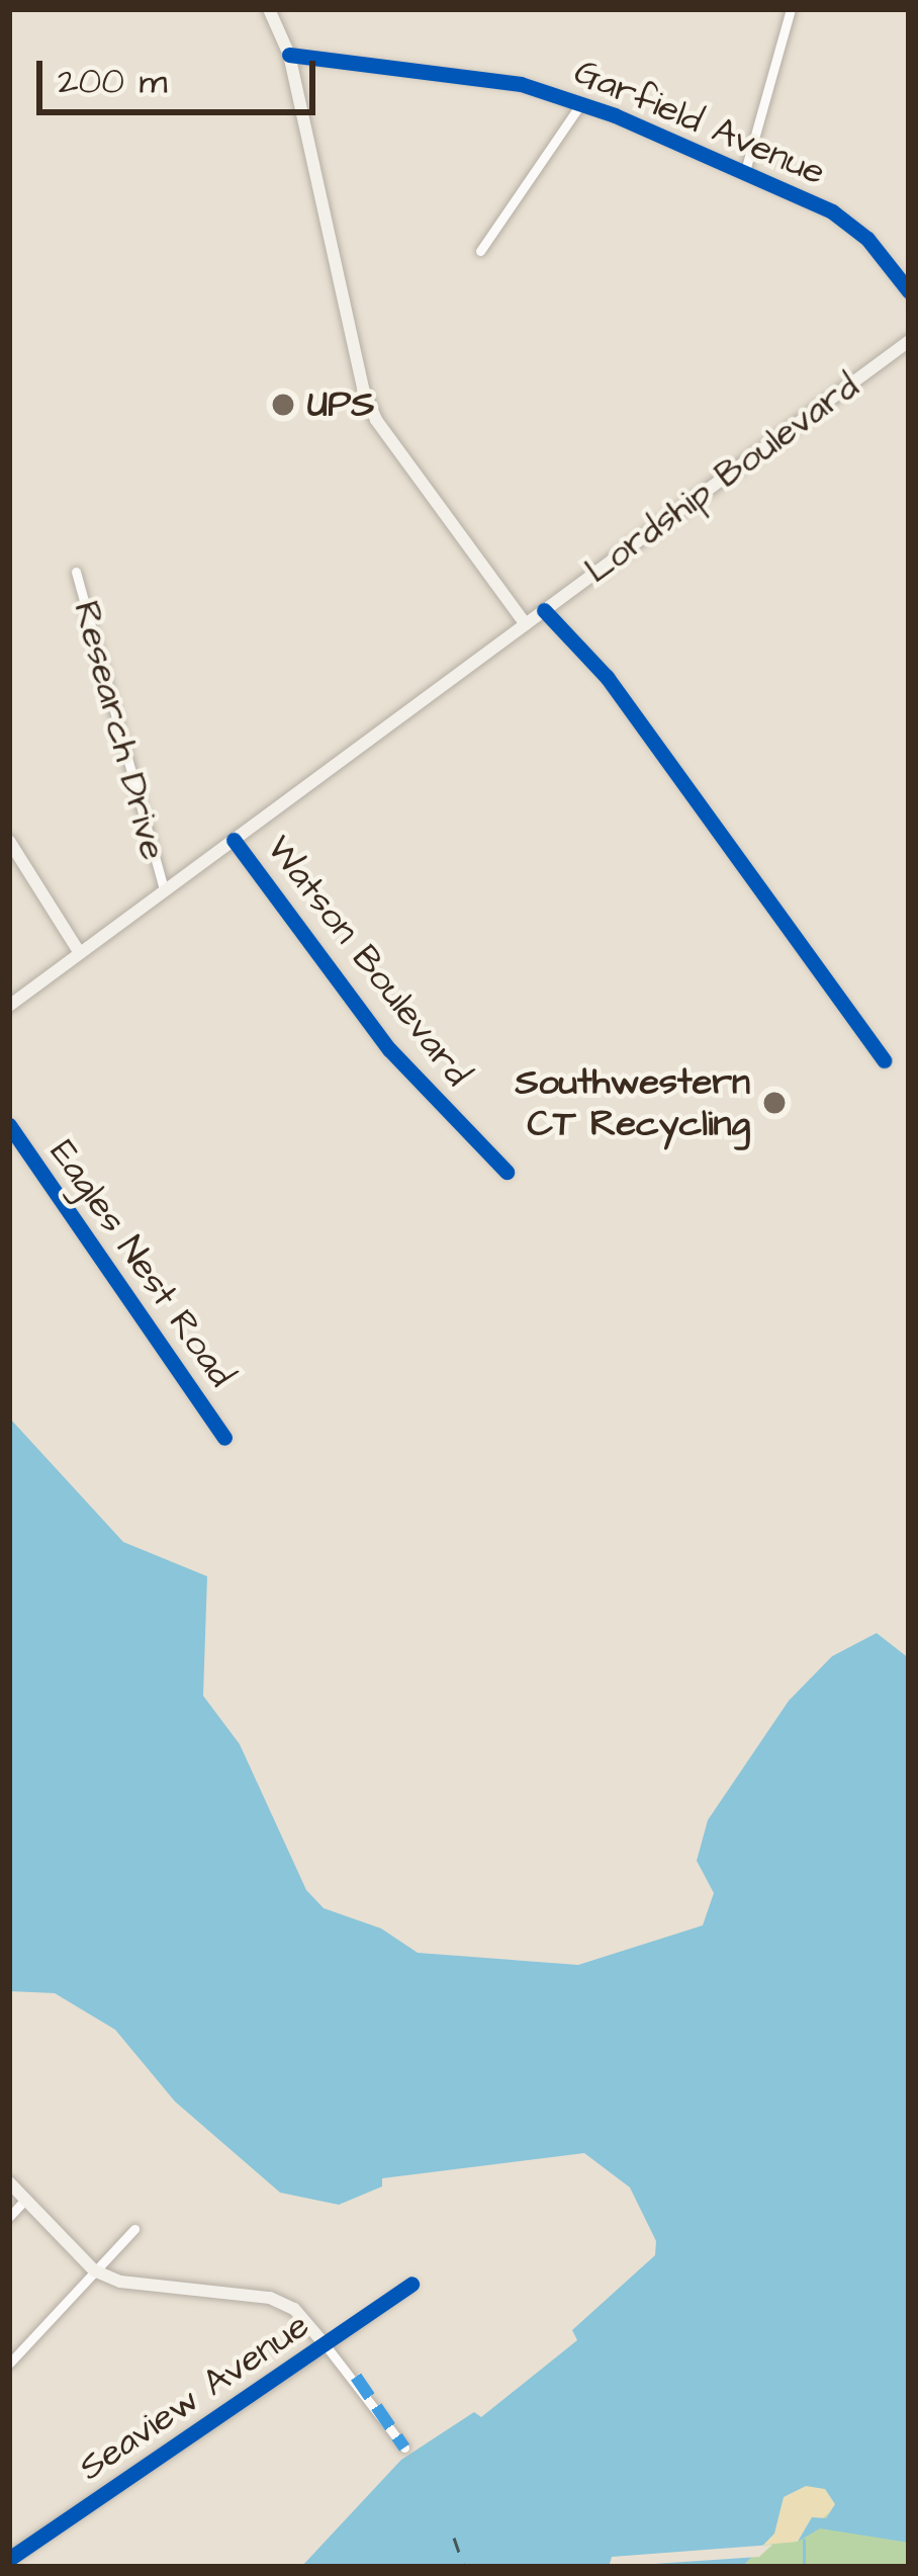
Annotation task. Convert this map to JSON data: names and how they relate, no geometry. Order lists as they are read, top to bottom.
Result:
{
  "streets": {
    "main road": ["Lordship Boulevard", "Seaview Avenue"],
    "street": [
      "Garfield Avenue",
      "Research Drive",
      "Watson Boulevard",
      "Eagles Nest Road"
    ]
  },
  "crossings": [
    ["Lordship Boulevard", "Research Drive"],
    ["Lordship Boulevard", "Watson Boulevard"]
  ],
  "places": ["UPS", "Southwestern CT Recycling"],
  "scale_bar": "200 m"
}
